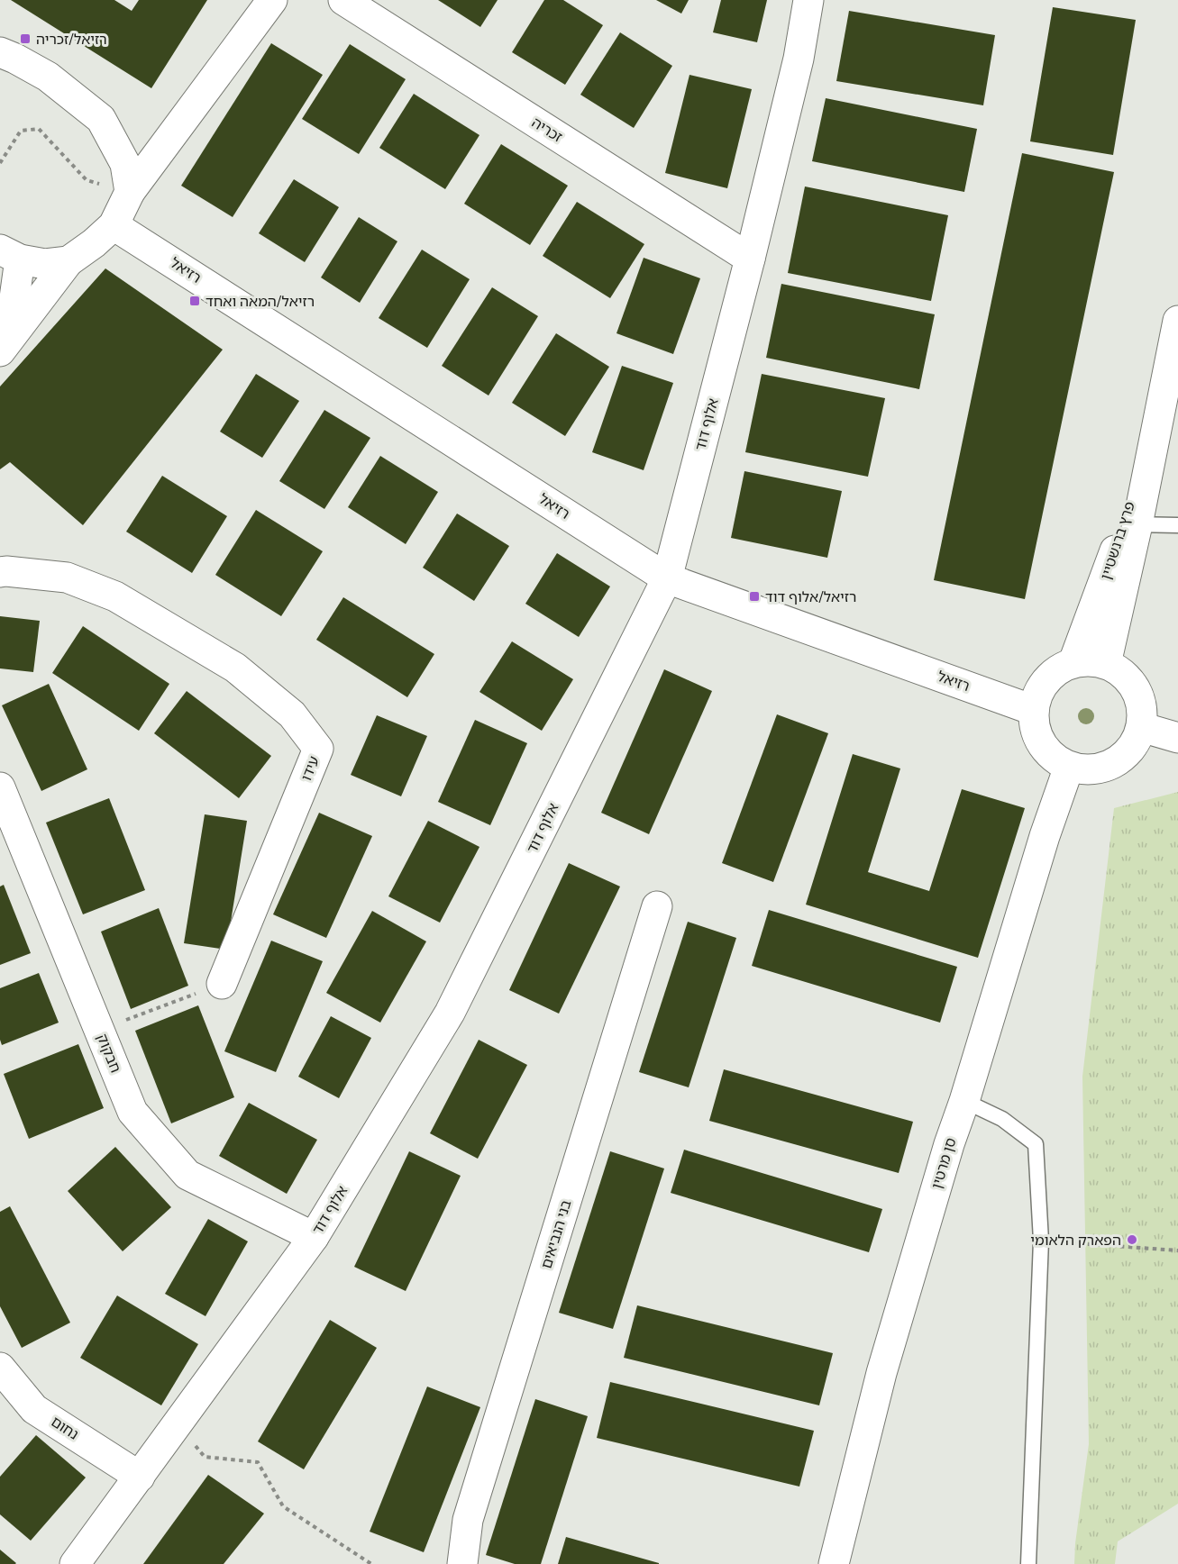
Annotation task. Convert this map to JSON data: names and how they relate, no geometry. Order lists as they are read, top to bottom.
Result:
{
  "streets": {
    "street": [
      "זכריה",
      "רזיאל",
      "אלוף דוד",
      "פרץ ברנשטיין",
      "עידו",
      "חבקוק",
      "סן מרטין",
      "בני הנביאים",
      "נחום"
    ]
  },
  "crossings": [
    ["זכריה", "אלוף דוד"],
    ["רזיאל", "אלוף דוד"],
    ["רזיאל", "פרץ ברנשטיין"],
    ["רזיאל", "סן מרטין"],
    ["אלוף דוד", "חבקוק"],
    ["אלוף דוד", "נחום"],
    ["פרץ ברנשטיין", "סן מרטין"]
  ],
  "places": {
    "transit": ["רזיאל/זכריה", "רזיאל/המאה ואחד", "רזיאל/אלוף דוד"],
    "other": ["הפארק הלאומי"]
  }
}
